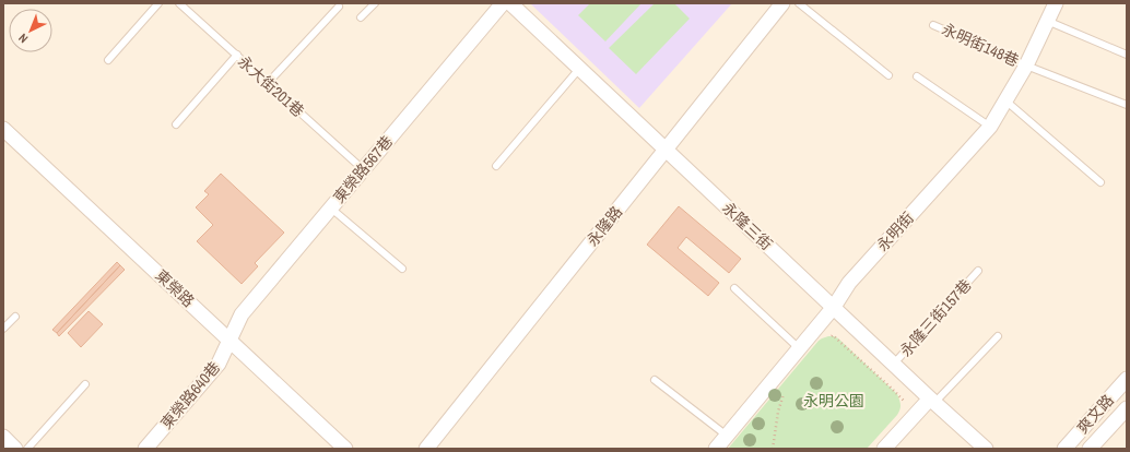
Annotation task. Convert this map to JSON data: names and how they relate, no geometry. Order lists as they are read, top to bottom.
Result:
{
  "streets": {
    "street": [
      "東榮路567巷",
      "永隆路",
      "永隆三街",
      "永明街",
      "東榮路",
      "東榮路640巷",
      "爽文路"
    ],
    "lane": ["永明街148巷", "永大街201巷", "永隆三街157巷"]
  },
  "crossings": [
    ["永明街148巷", "永明街"],
    ["永大街201巷", "東榮路567巷"],
    ["東榮路567巷", "東榮路"],
    ["東榮路567巷", "東榮路640巷"],
    ["永隆路", "永隆三街"],
    ["永隆三街", "永明街"],
    ["永隆三街", "永隆三街157巷"],
    ["東榮路", "東榮路640巷"]
  ],
  "parks": ["永明公園"],
  "north": "bottom left"
}
